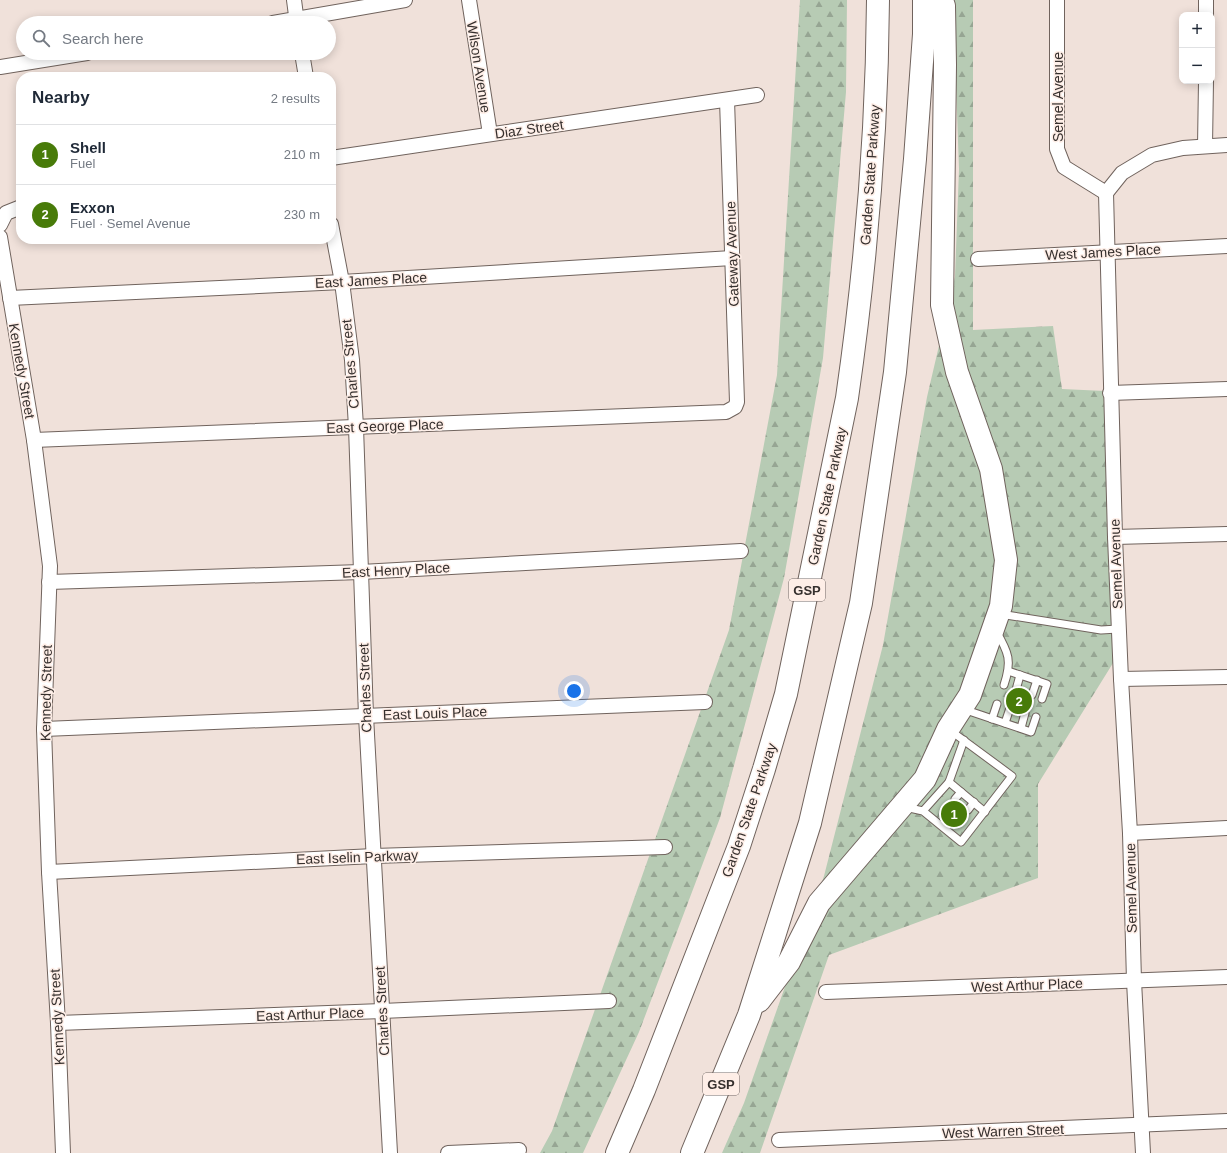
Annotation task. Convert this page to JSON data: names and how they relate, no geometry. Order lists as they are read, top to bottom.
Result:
{
  "streets": {
    "highway": ["Garden State Parkway", "GSP"],
    "street": [
      "Wilson Avenue",
      "Semel Avenue",
      "Diaz Street",
      "West James Place",
      "Gateway Avenue",
      "East James Place",
      "Charles Street",
      "Kennedy Street",
      "East George Place",
      "East Henry Place",
      "East Louis Place",
      "East Iselin Parkway",
      "West Arthur Place",
      "East Arthur Place",
      "West Warren Street"
    ]
  },
  "crossings": [
    ["Wilson Avenue", "Diaz Street"],
    ["Semel Avenue", "West James Place"],
    ["Semel Avenue", "West Arthur Place"],
    ["Semel Avenue", "West Warren Street"],
    ["Diaz Street", "Gateway Avenue"],
    ["Gateway Avenue", "East James Place"],
    ["Gateway Avenue", "East George Place"],
    ["East James Place", "Charles Street"],
    ["East James Place", "Kennedy Street"],
    ["Charles Street", "East George Place"],
    ["Charles Street", "East Henry Place"],
    ["Charles Street", "East Louis Place"],
    ["Charles Street", "East Iselin Parkway"],
    ["Charles Street", "East Arthur Place"],
    ["Kennedy Street", "East George Place"],
    ["Kennedy Street", "East Henry Place"],
    ["Kennedy Street", "East Louis Place"],
    ["Kennedy Street", "East Iselin Parkway"],
    ["Kennedy Street", "East Arthur Place"]
  ],
  "page": {
    "map_buttons": ["+", "−"],
    "search": "Search here",
    "heading": ["Nearby", "2 results"],
    "list": [
      {
        "mark": "1",
        "name": "Shell",
        "note": "Fuel",
        "value": "210 m"
      },
      {
        "mark": "2",
        "name": "Exxon",
        "note": "Fuel · Semel Avenue",
        "value": "230 m"
      }
    ],
    "pins": ["2", "1"]
  }
}
